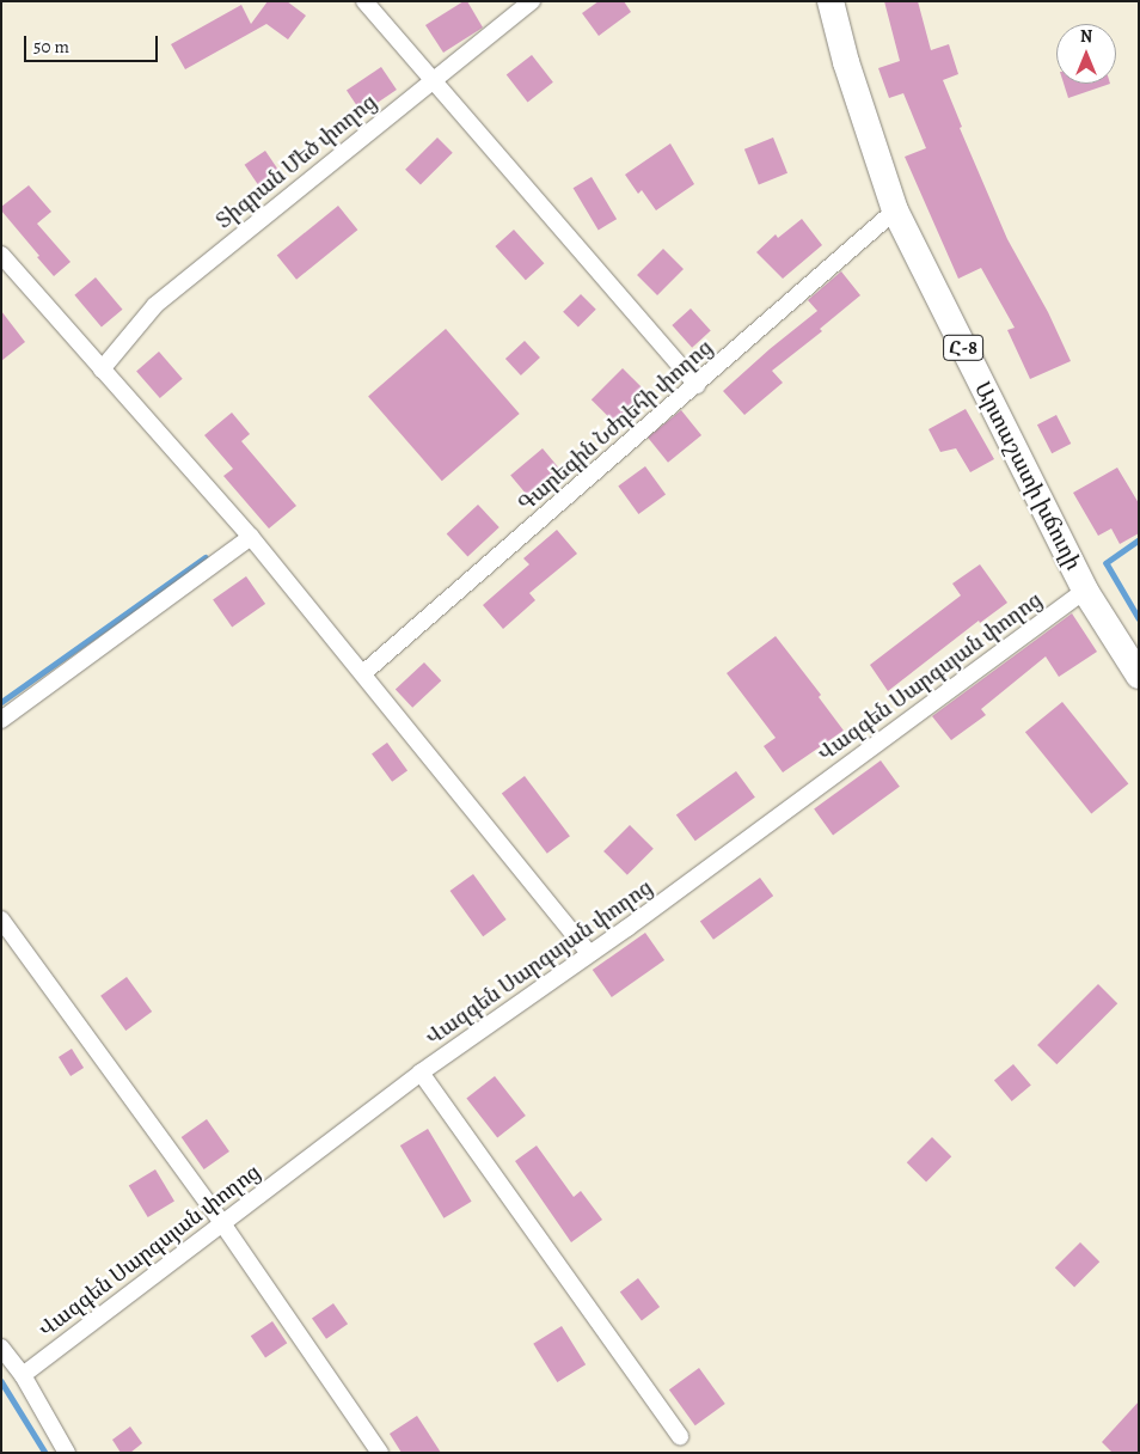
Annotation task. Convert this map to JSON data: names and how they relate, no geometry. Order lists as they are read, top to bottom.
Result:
{
  "streets": {
    "main road": ["Հ-8", "Արտաշատի խճուղի"],
    "street": ["Տիգրան Մեծ փողոց", "Գարեգին Նժդեհի փողոց", "Վազգեն Սարգսյան փողոց"]
  },
  "crossings": [
    ["Գարեգին Նժդեհի փողոց", "Արտաշատի խճուղի"],
    ["Արտաշատի խճուղի", "Վազգեն Սարգսյան փողոց"]
  ],
  "scale_bar": "50 m",
  "north": "top"
}
